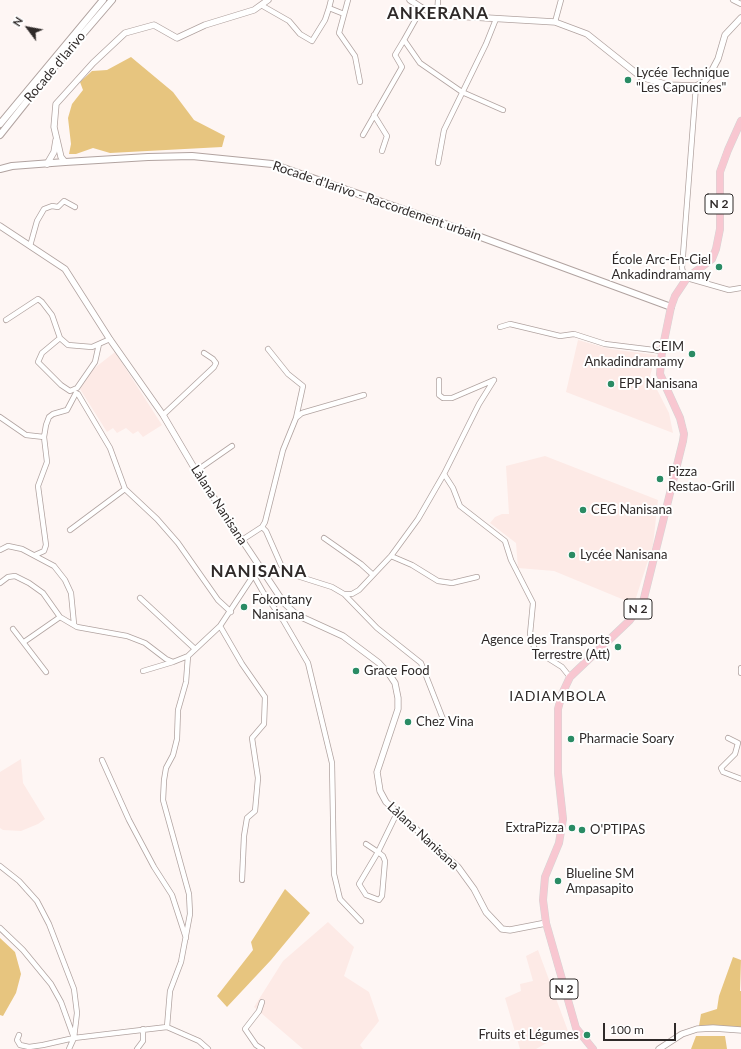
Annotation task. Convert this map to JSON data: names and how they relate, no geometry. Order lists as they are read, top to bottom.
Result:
{
  "streets": {
    "main road": ["Rocade d'Iarivo", "Rocade d'Iarivo - Raccordement urbain", "N 2"],
    "street": ["Làlana Nanisana"]
  },
  "crossings": [
    ["Rocade d'Iarivo - Raccordement urbain", "N 2"],
    ["N 2", "Làlana Nanisana"]
  ],
  "districts": ["ANKERANA", "NANISANA", "IADIAMBOLA"],
  "places": [
    "Lycée Technique \"Les Capucines\"",
    "École Arc-En-Ciel Ankadindramamy",
    "CEIM Ankadindramamy",
    "EPP Nanisana",
    "Pizza Restao-Grill",
    "CEG Nanisana",
    "Lycée Nanisana",
    "Fokontany Nanisana",
    "Agence des Transports Terrestre (Att)",
    "Grace Food",
    "Chez Vina",
    "Pharmacie Soary",
    "ExtraPizza",
    "O'PTIPAS",
    "Blueline SM Ampasapito",
    "Fruits et Légumes"
  ],
  "scale_bar": "100 m",
  "north": "top left"
}
